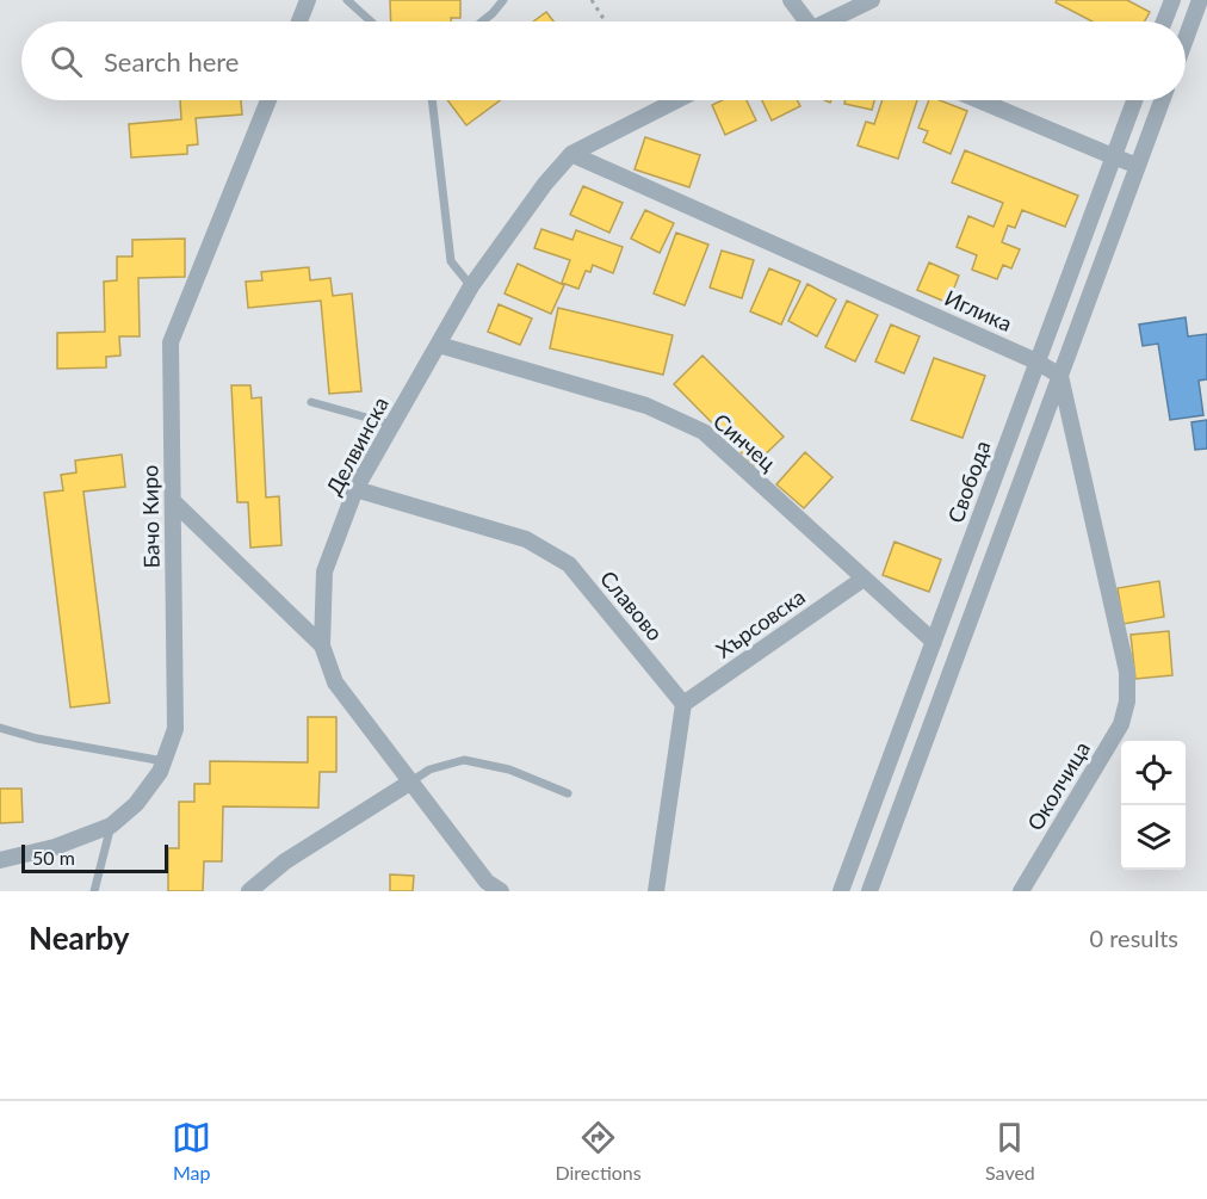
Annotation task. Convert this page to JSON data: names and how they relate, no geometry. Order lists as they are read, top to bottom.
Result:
{
  "streets": {
    "street": [
      "Иглика",
      "Синчец",
      "Делвинска",
      "Свобода",
      "Бачо Киро",
      "Славово",
      "Хърсовска",
      "Околчица"
    ]
  },
  "crossings": [
    ["Иглика", "Делвинска"],
    ["Иглика", "Свобода"],
    ["Иглика", "Околчица"],
    ["Синчец", "Делвинска"],
    ["Синчец", "Свобода"],
    ["Синчец", "Хърсовска"],
    ["Делвинска", "Славово"],
    ["Славово", "Хърсовска"]
  ],
  "scale_bar": "50 m",
  "page": {
    "search": "Search here",
    "scale": "50 m",
    "heading": ["Nearby", "0 results"],
    "nav": ["Map", "Directions", "Saved"]
  }
}
